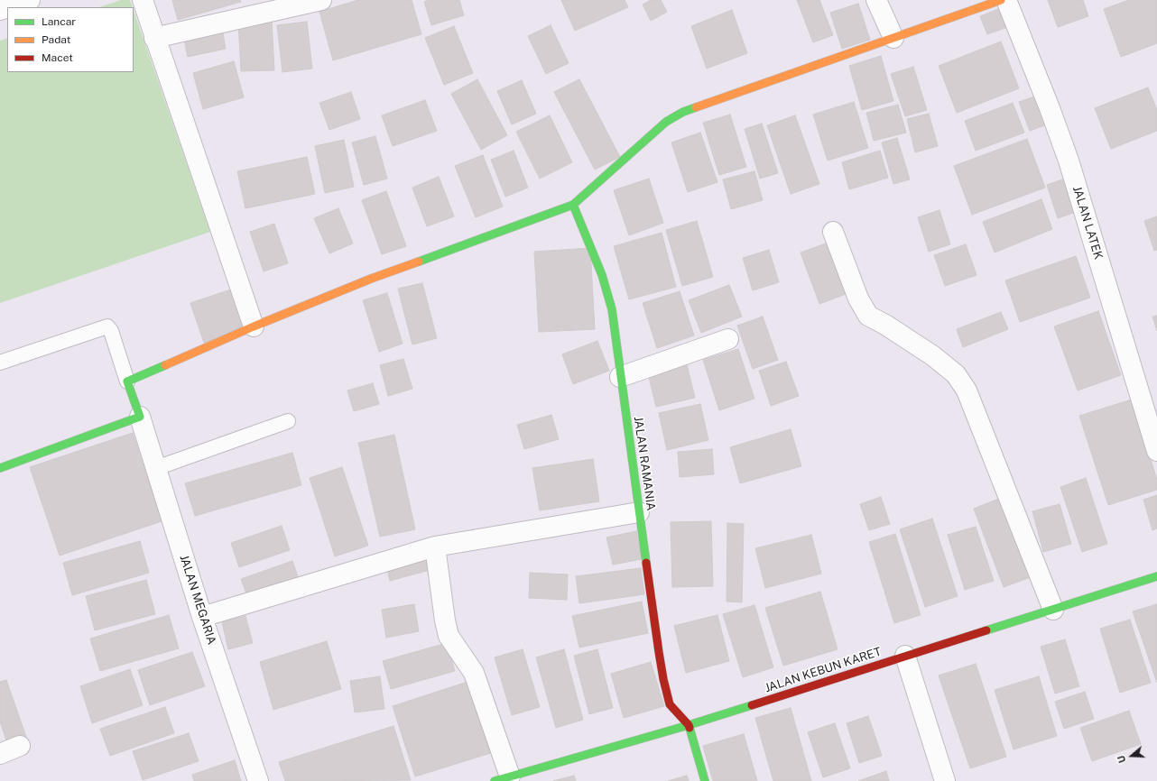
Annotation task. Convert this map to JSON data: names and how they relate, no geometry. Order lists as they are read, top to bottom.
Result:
{
  "streets": {
    "street": [
      "JALAN LATEK",
      "JALAN RAMANIA",
      "JALAN MEGARIA",
      "JALAN KEBUN KARET"
    ]
  },
  "crossings": [
    ["JALAN RAMANIA", "JALAN KEBUN KARET"]
  ],
  "legend": ["Lancar", "Padat", "Macet"],
  "north": "left"
}
